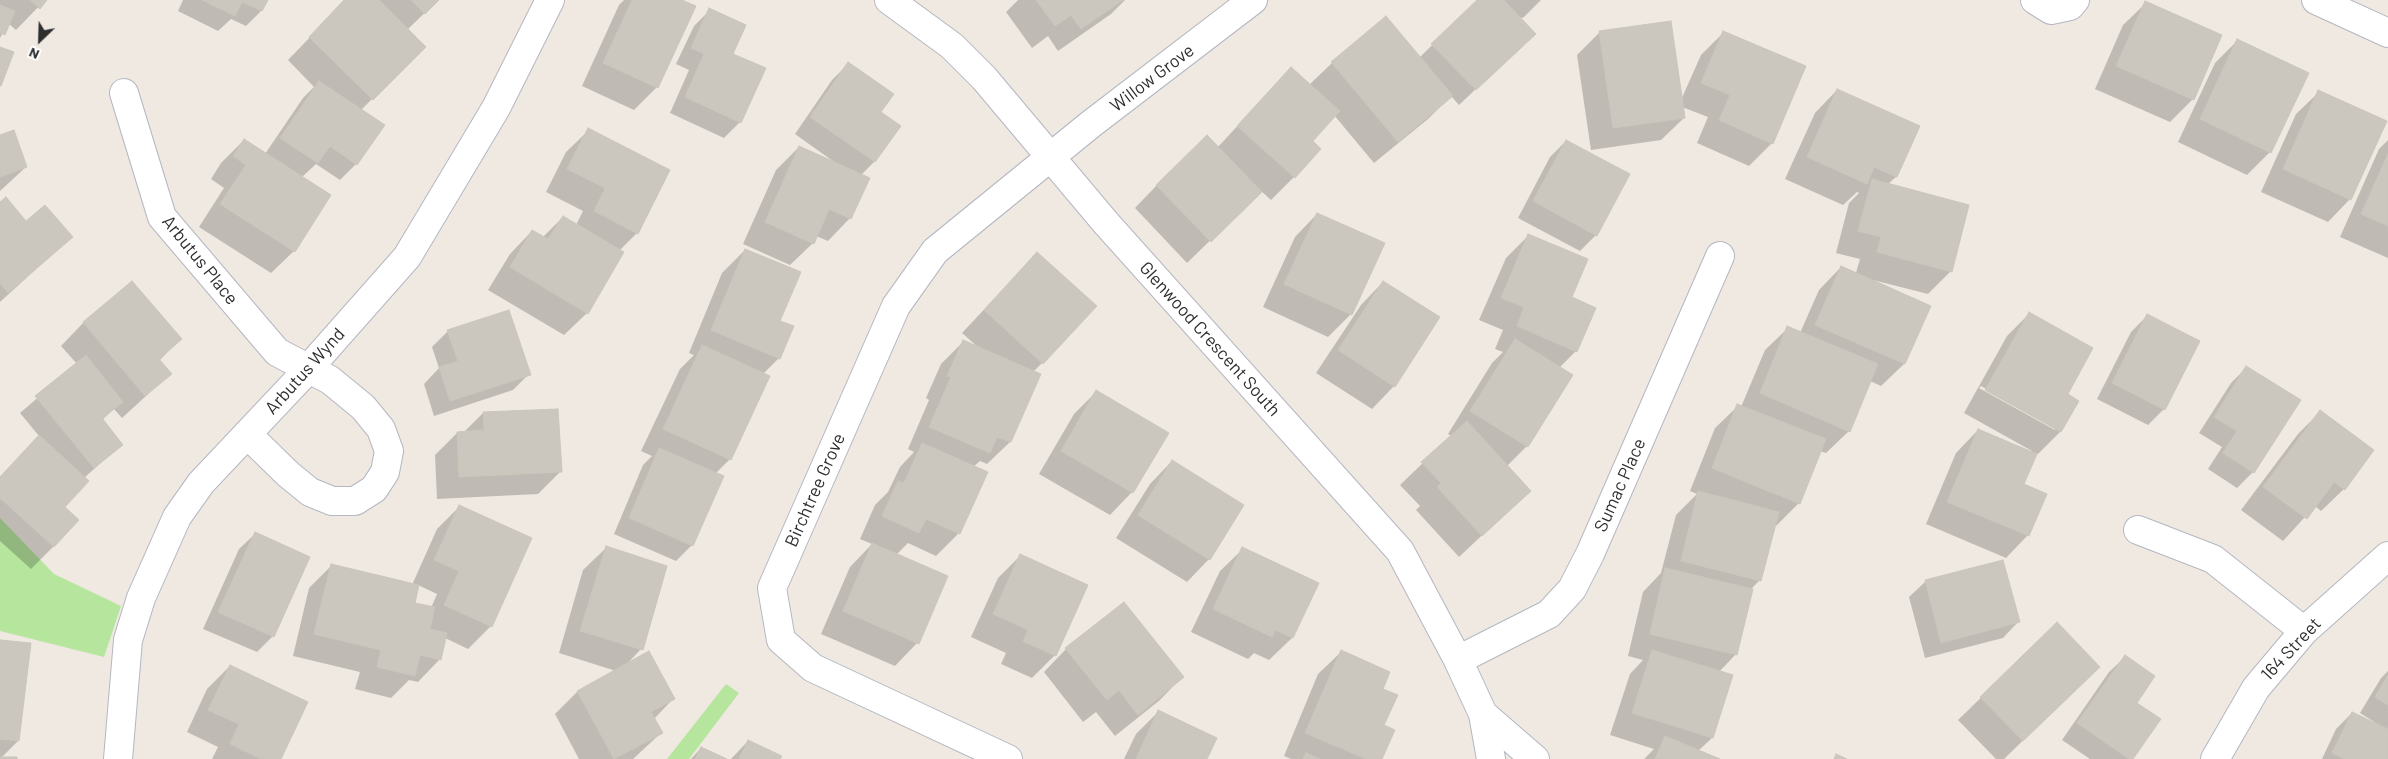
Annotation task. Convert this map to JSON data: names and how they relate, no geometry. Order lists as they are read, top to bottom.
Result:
{
  "streets": {
    "street": [
      "Willow Grove",
      "Arbutus Place",
      "Glenwood Crescent South",
      "Arbutus Wynd",
      "Sumac Place",
      "Birchtree Grove",
      "164 Street"
    ]
  },
  "crossings": [
    ["Willow Grove", "Glenwood Crescent South"],
    ["Willow Grove", "Birchtree Grove"],
    ["Arbutus Place", "Arbutus Wynd"],
    ["Glenwood Crescent South", "Sumac Place"],
    ["Glenwood Crescent South", "Birchtree Grove"]
  ],
  "north": "bottom left"
}
